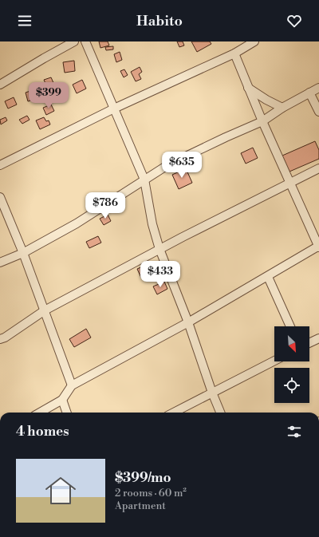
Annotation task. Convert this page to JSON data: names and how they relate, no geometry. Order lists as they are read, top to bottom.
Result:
{
  "north": "bottom right",
  "page": {
    "header": "Habito",
    "price": [
      "$399",
      "$635",
      "$786",
      "$433"
    ],
    "heading": "4 homes",
    "list": [
      {
        "name": "$399/mo",
        "note": "2 rooms · 60 m² · Apartment"
      }
    ]
  }
}
